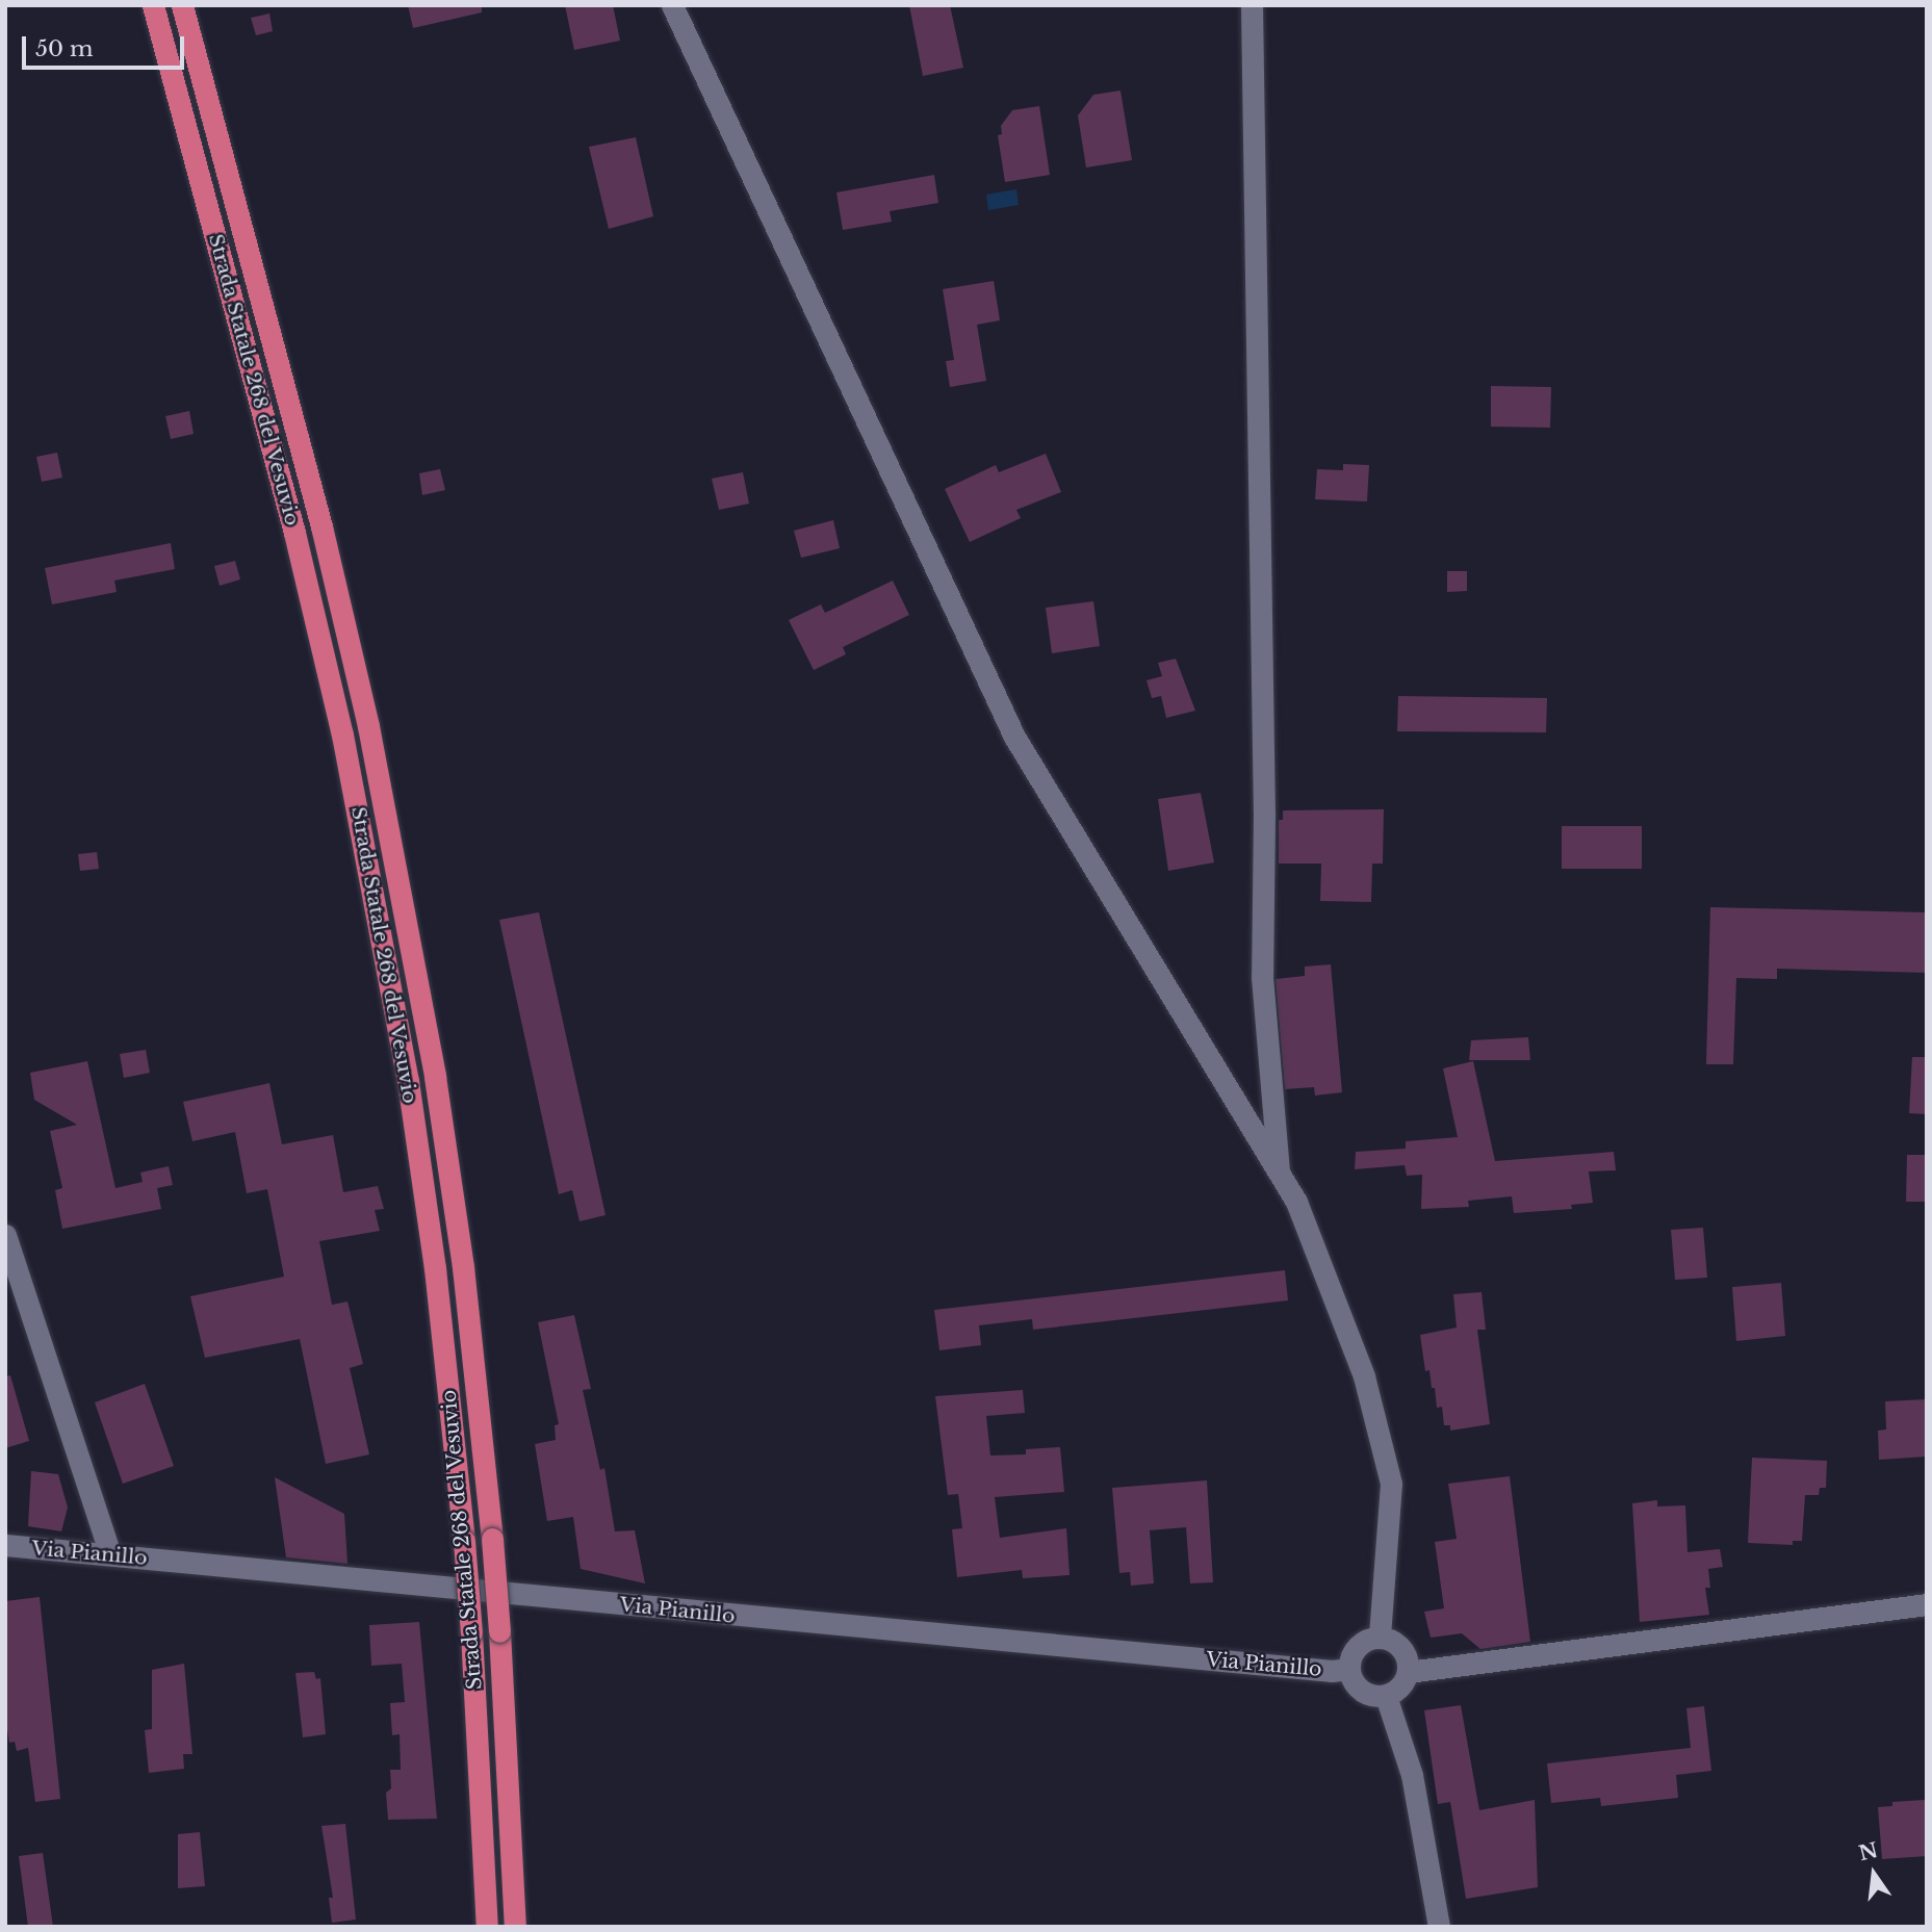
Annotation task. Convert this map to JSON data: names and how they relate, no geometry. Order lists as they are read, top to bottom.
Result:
{
  "streets": {
    "highway": ["Strada Statale 268 del Vesuvio"],
    "street": ["Via Pianillo"]
  },
  "scale_bar": "50 m",
  "north": "top"
}
